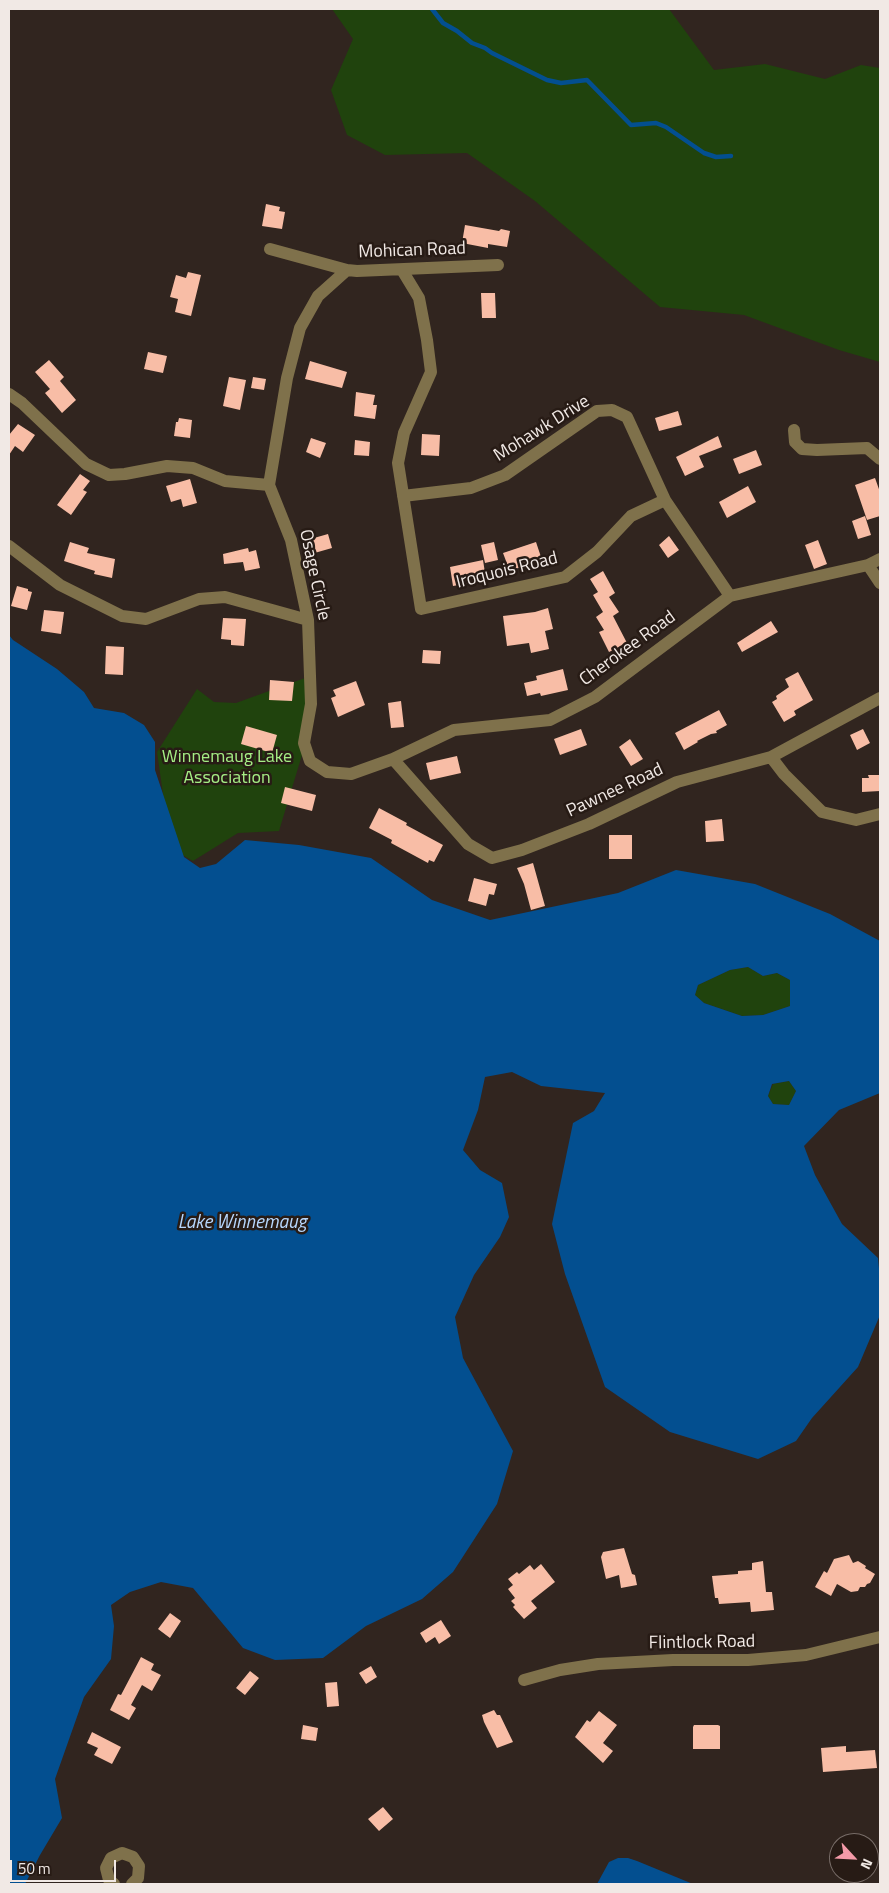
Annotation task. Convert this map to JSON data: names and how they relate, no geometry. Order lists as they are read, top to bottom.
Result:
{
  "streets": {
    "street": [
      "Mohican Road",
      "Mohawk Drive",
      "Iroquois Road",
      "Osage Circle",
      "Cherokee Road",
      "Pawnee Road",
      "Flintlock Road"
    ]
  },
  "crossings": [
    ["Mohawk Drive", "Iroquois Road"],
    ["Osage Circle", "Cherokee Road"],
    ["Osage Circle", "Pawnee Road"],
    ["Cherokee Road", "Pawnee Road"]
  ],
  "water": ["Lake Winnemaug"],
  "parks": ["Winnemaug Lake Association"],
  "scale_bar": "50 m",
  "north": "bottom right"
}
